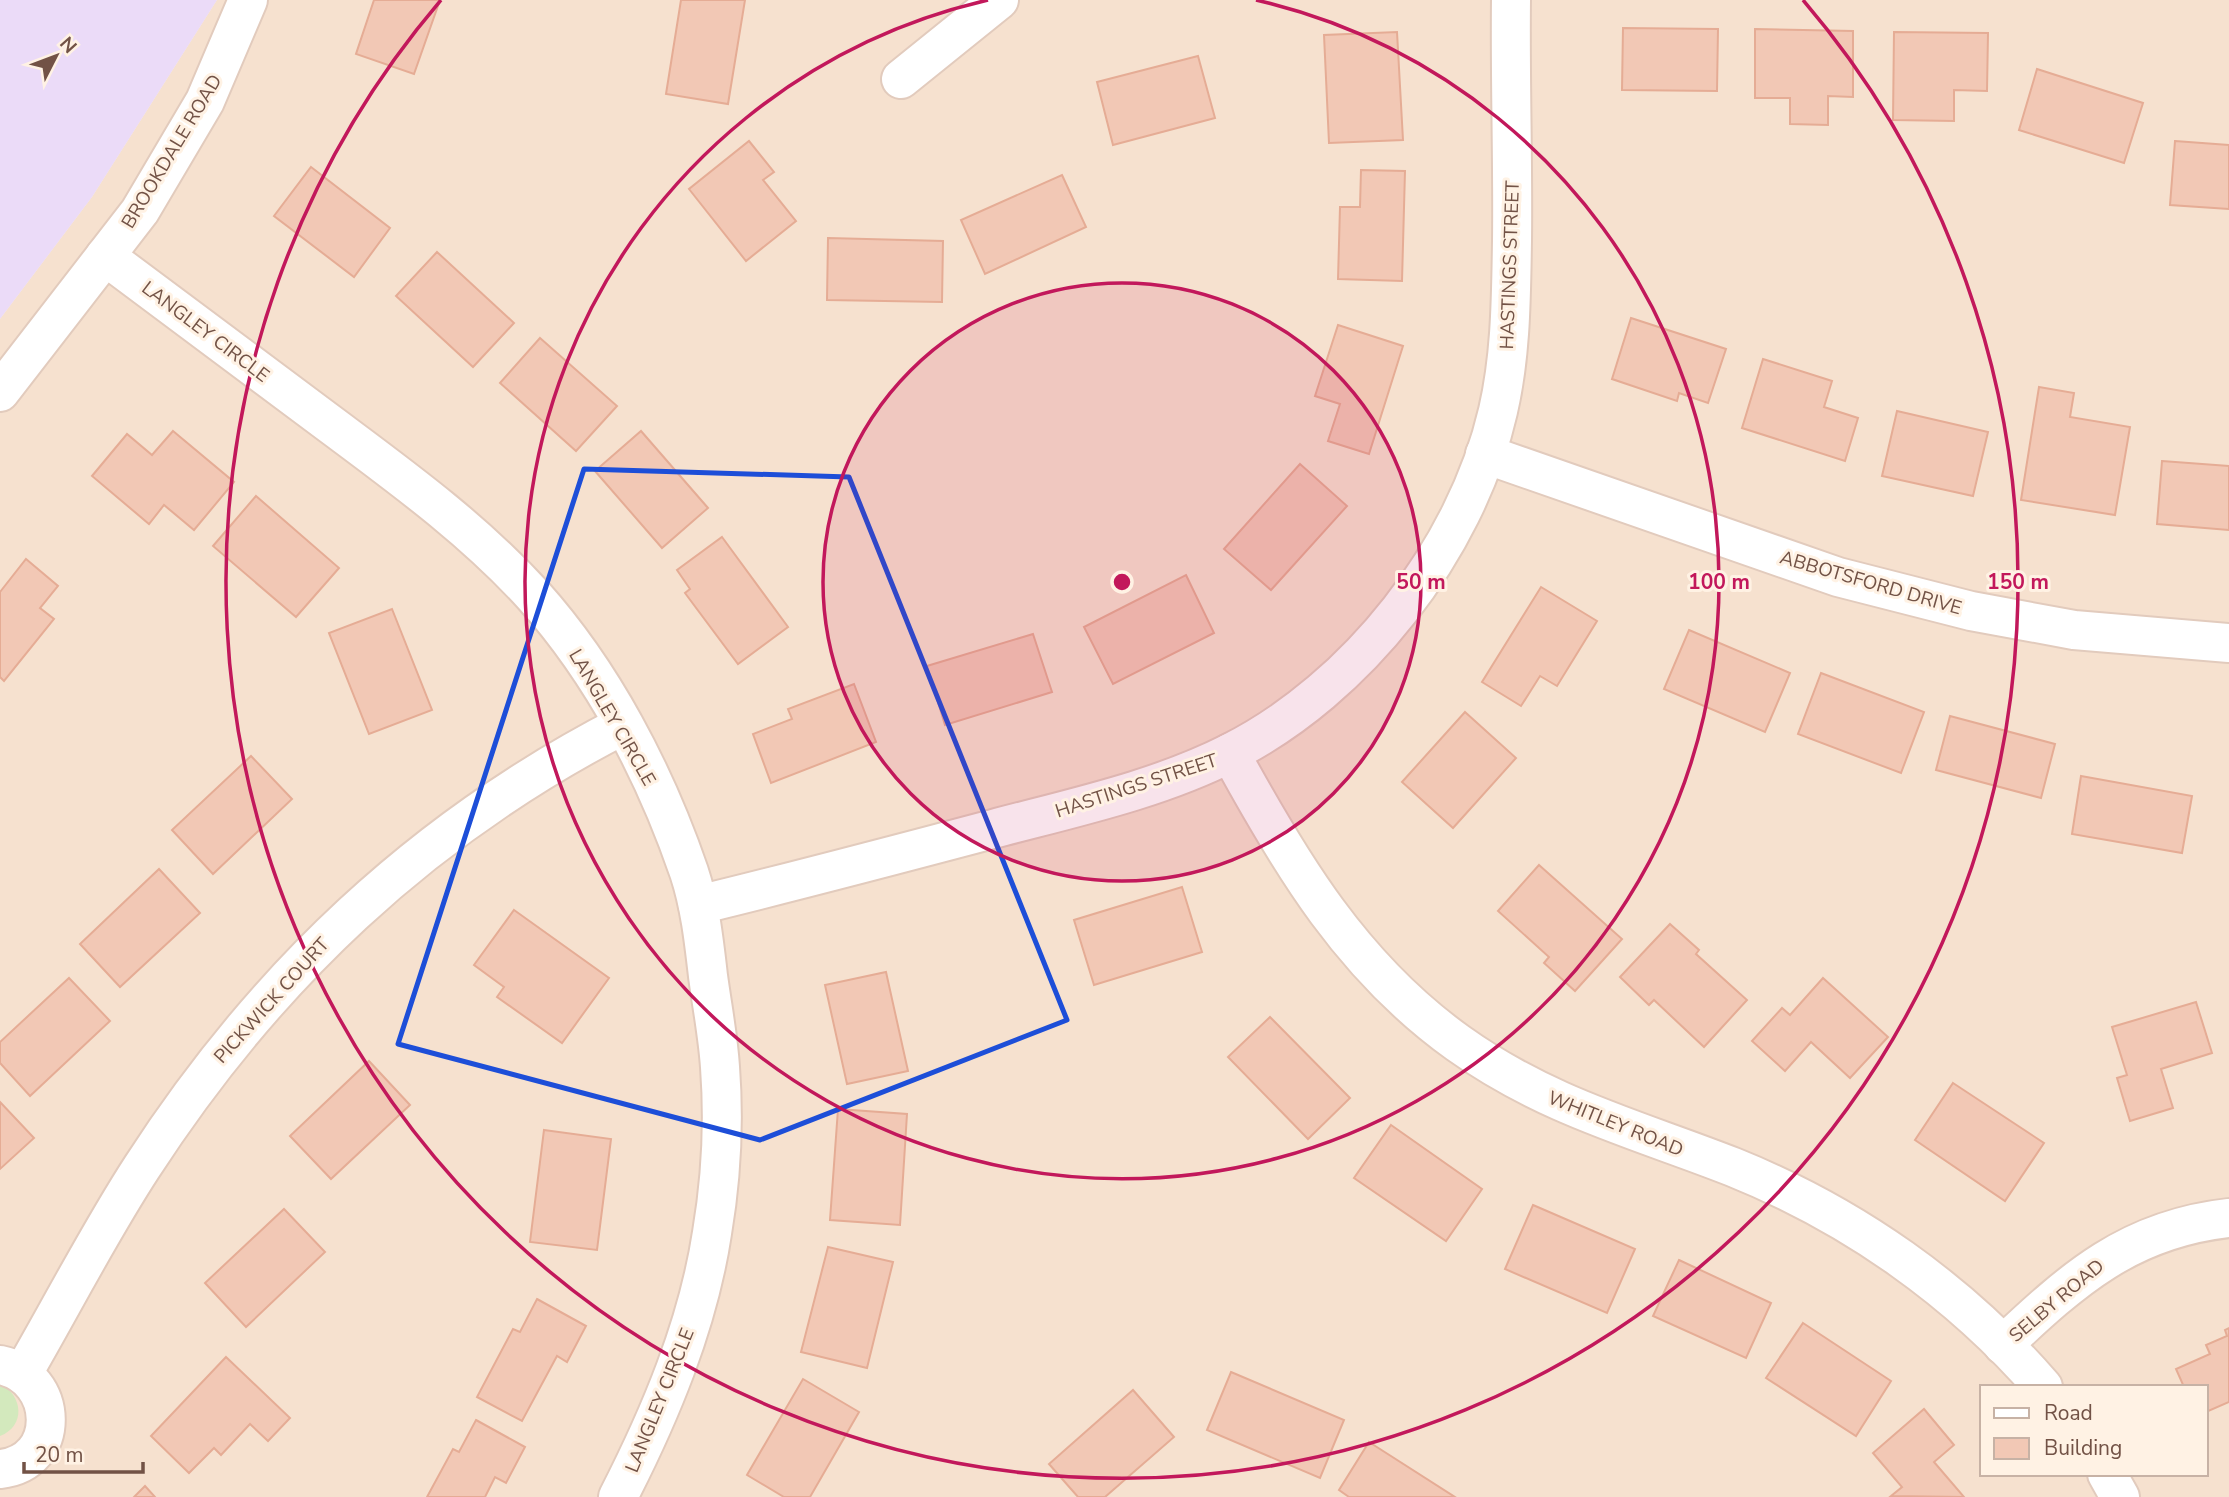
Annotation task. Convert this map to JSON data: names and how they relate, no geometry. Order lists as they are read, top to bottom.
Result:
{
  "streets": {
    "street": [
      "BROOKDALE ROAD",
      "HASTINGS STREET",
      "LANGLEY CIRCLE",
      "ABBOTSFORD DRIVE",
      "PICKWICK COURT",
      "WHITLEY ROAD",
      "SELBY ROAD"
    ]
  },
  "crossings": [
    ["BROOKDALE ROAD", "LANGLEY CIRCLE"],
    ["HASTINGS STREET", "LANGLEY CIRCLE"],
    ["HASTINGS STREET", "ABBOTSFORD DRIVE"],
    ["HASTINGS STREET", "WHITLEY ROAD"],
    ["LANGLEY CIRCLE", "PICKWICK COURT"],
    ["WHITLEY ROAD", "SELBY ROAD"]
  ],
  "legend": ["Road", "Building"],
  "scale_bar": "20 m",
  "north": "top right",
  "rings": ["50 m", "100 m", "150 m"]
}
